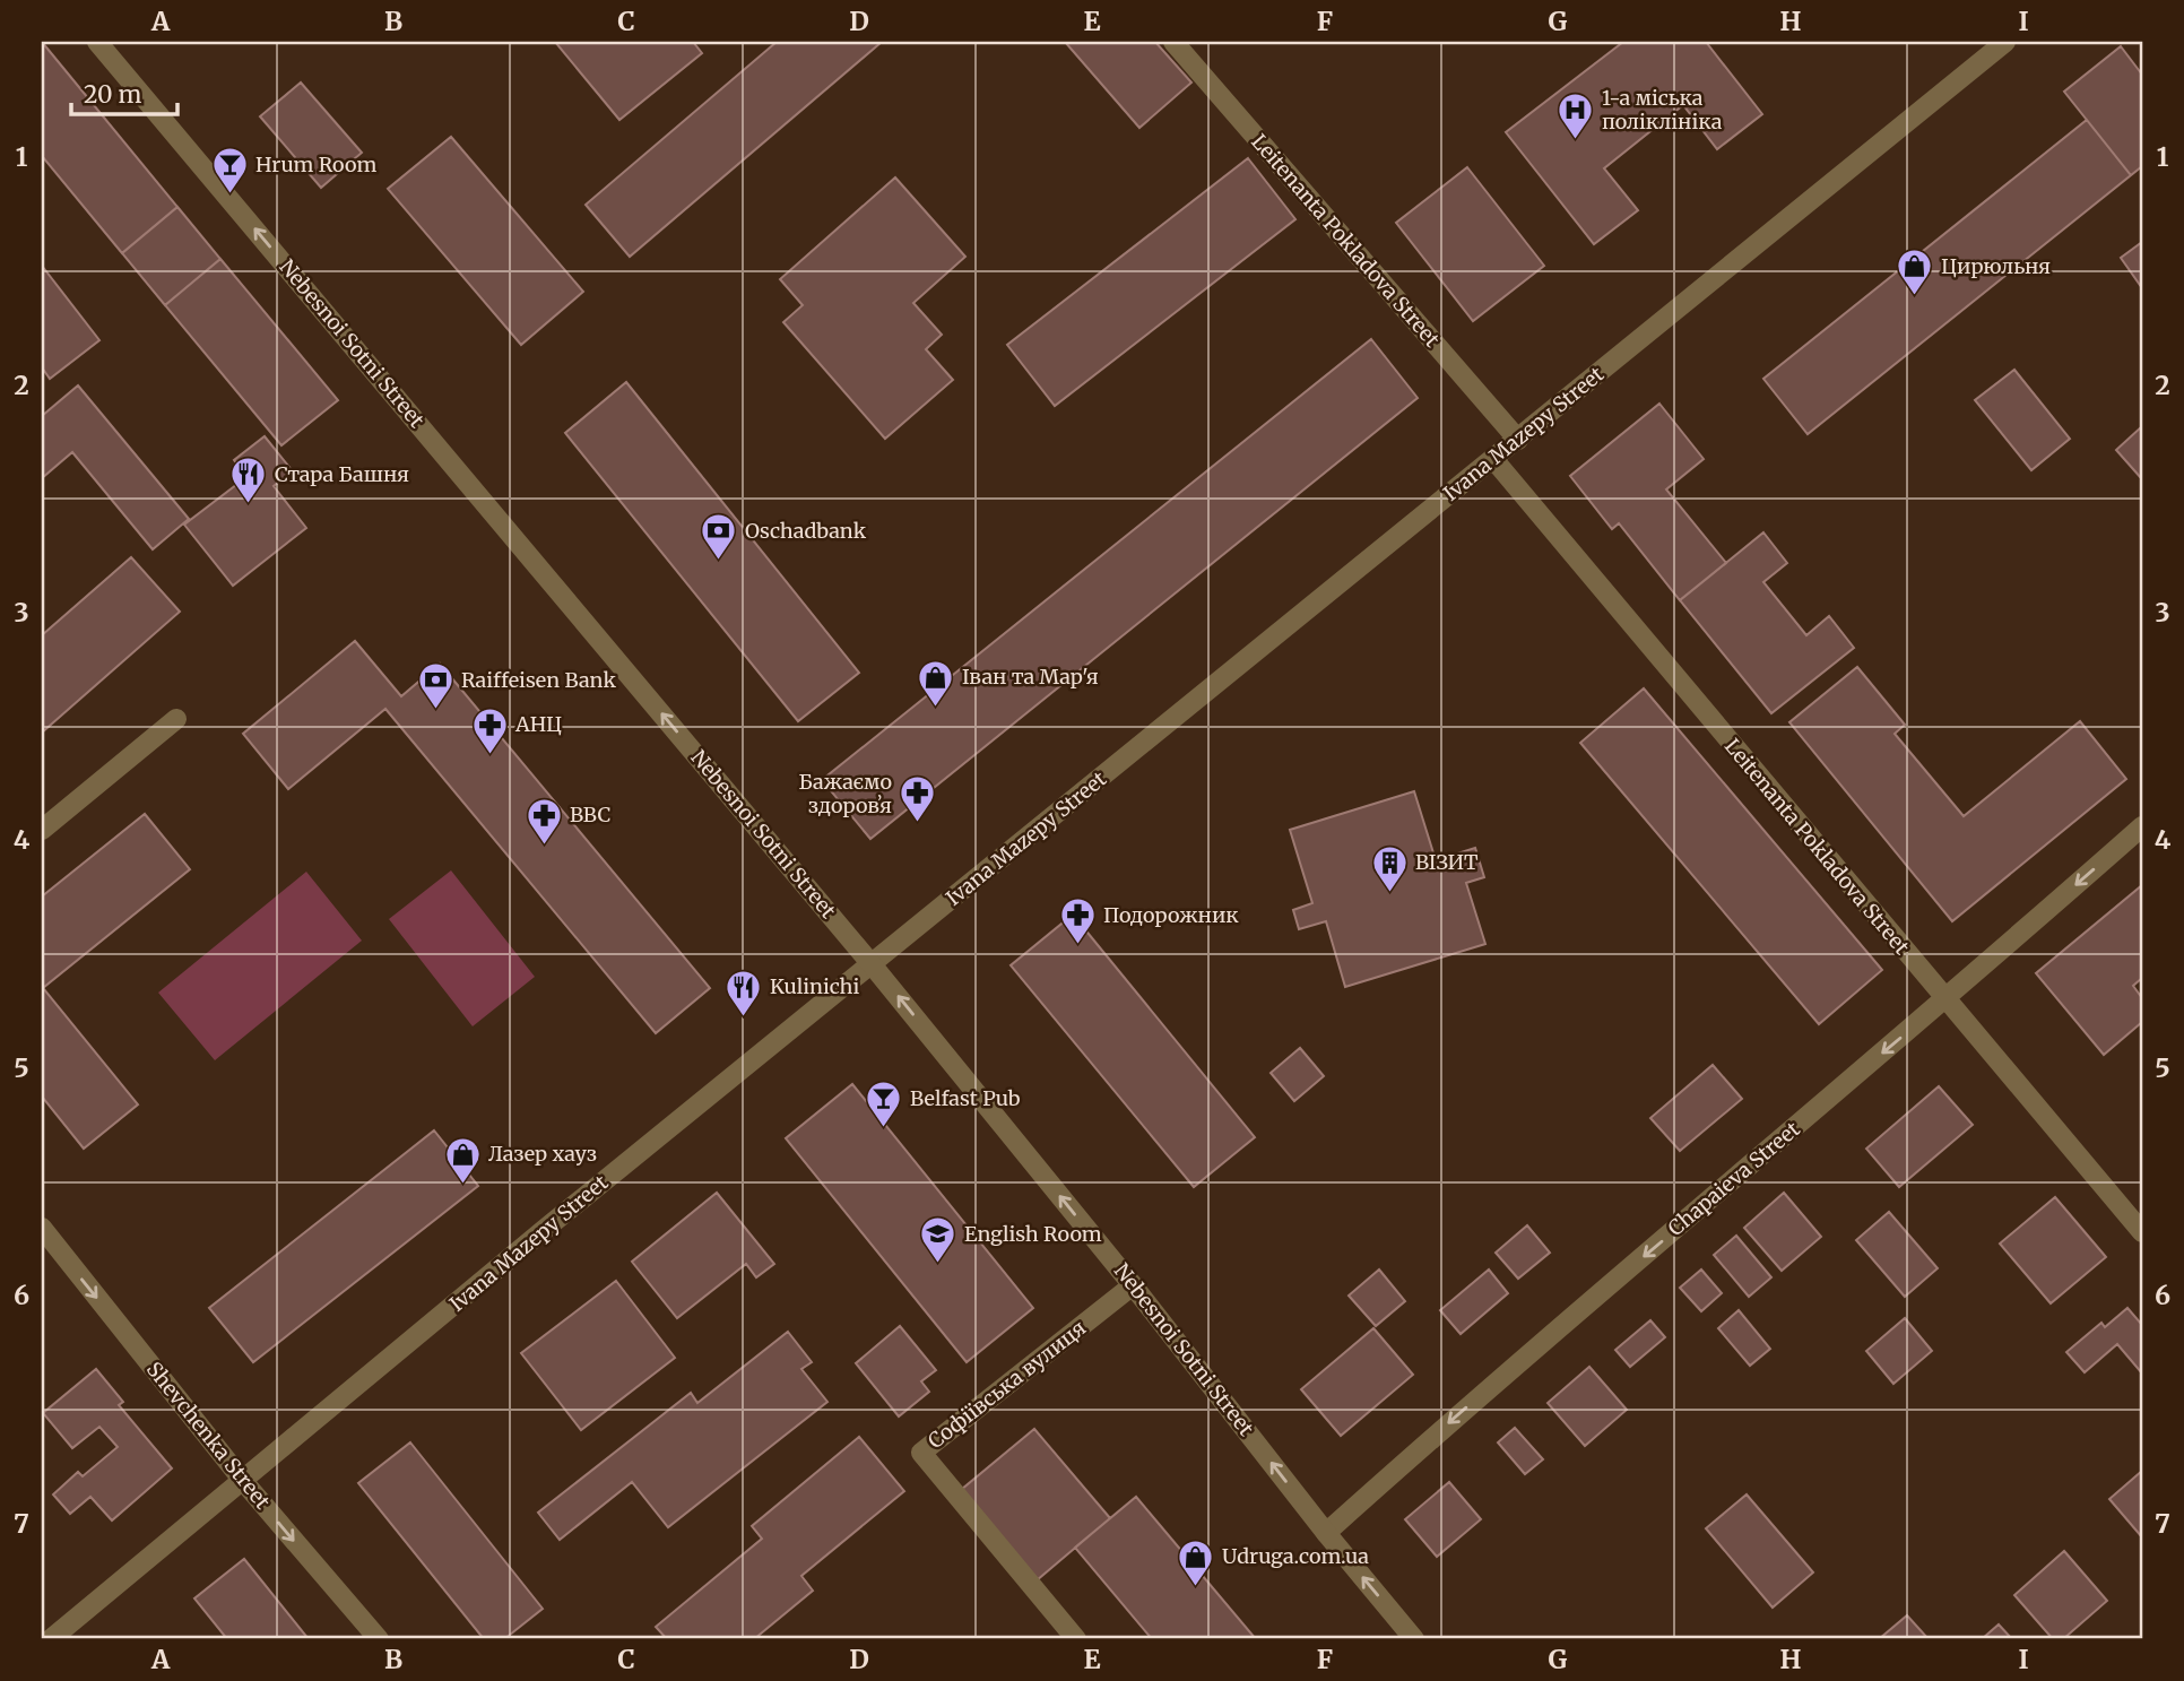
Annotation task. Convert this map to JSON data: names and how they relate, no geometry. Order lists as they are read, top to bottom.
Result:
{
  "streets": {
    "street": [
      "Leitenanta Pokladova Street",
      "Nebesnoi Sotni Street",
      "Ivana Mazepy Street",
      "Chapaieva Street",
      "Софіївська вулиця",
      "Shevchenka Street"
    ]
  },
  "crossings": [
    ["Leitenanta Pokladova Street", "Ivana Mazepy Street"],
    ["Leitenanta Pokladova Street", "Chapaieva Street"],
    ["Nebesnoi Sotni Street", "Ivana Mazepy Street"],
    ["Nebesnoi Sotni Street", "Chapaieva Street"],
    ["Nebesnoi Sotni Street", "Софіївська вулиця"],
    ["Ivana Mazepy Street", "Shevchenka Street"]
  ],
  "one_way": ["Nebesnoi Sotni Street", "Chapaieva Street", "Shevchenka Street"],
  "places": {
    "hospital": ["1-а міська поліклініка"],
    "bar": ["Hrum Room", "Belfast Pub"],
    "shop": [
      "Цирюльня",
      "Іван та Мар'я",
      "Лазер хауз",
      "Udruga.com.ua"
    ],
    "restaurant": ["Стара Башня", "Kulinichi"],
    "bank": ["Oschadbank", "Raiffeisen Bank"],
    "pharmacy": [
      "АНЦ",
      "Бажаємо здоровʼя",
      "ВВС",
      "Подорожник"
    ],
    "building": ["ВІЗИТ"],
    "school or university": ["English Room"]
  },
  "scale_bar": "20 m",
  "grid": {
    "columns": [
      "A",
      "B",
      "C",
      "D",
      "E",
      "F",
      "G",
      "H",
      "I"
    ],
    "rows": [
      "1",
      "2",
      "3",
      "4",
      "5",
      "6",
      "7"
    ]
  }
}
